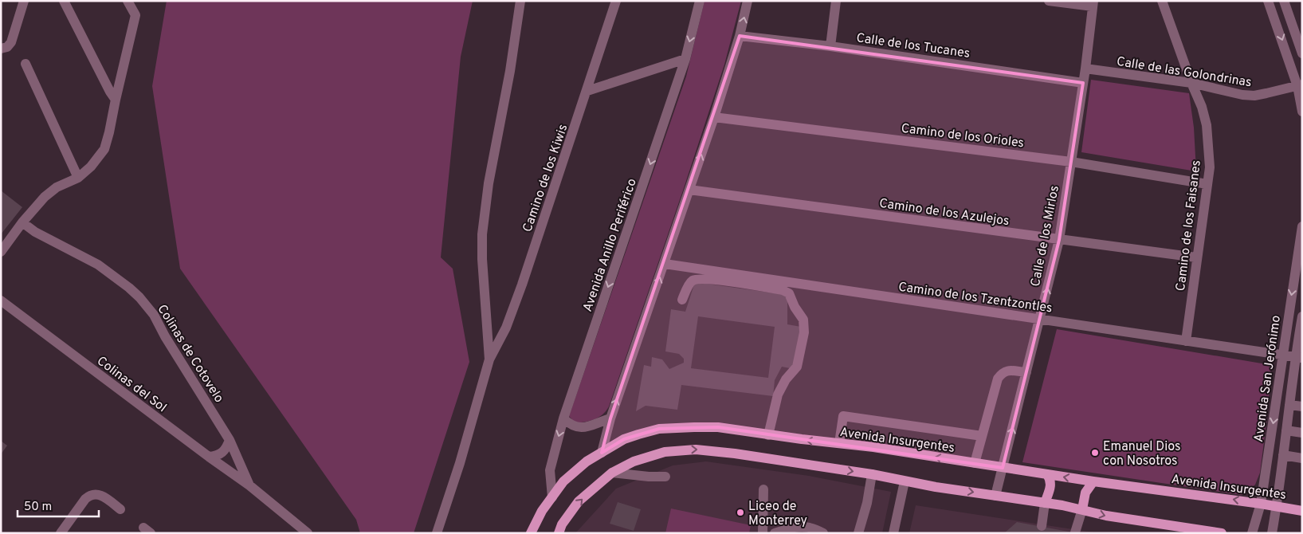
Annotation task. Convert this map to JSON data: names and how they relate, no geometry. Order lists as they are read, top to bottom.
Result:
{
  "streets": {
    "main road": ["Avenida Insurgentes"],
    "street": [
      "Calle de los Tucanes",
      "Calle de las Golondrinas",
      "Camino de los Orioles",
      "Camino de los Kiwis",
      "Camino de los Azulejos",
      "Camino de los Faisanes",
      "Calle de los Mirlos",
      "Avenida Anillo Periférico",
      "Camino de los Tzentzontles",
      "Colinas de Cotovelo",
      "Avenida San Jerónimo",
      "Colinas del Sol"
    ]
  },
  "crossings": [
    ["Calle de los Tucanes", "Calle de los Mirlos"],
    ["Calle de las Golondrinas", "Camino de los Faisanes"],
    ["Calle de las Golondrinas", "Calle de los Mirlos"],
    ["Camino de los Orioles", "Camino de los Faisanes"],
    ["Camino de los Orioles", "Calle de los Mirlos"],
    ["Camino de los Azulejos", "Camino de los Faisanes"],
    ["Camino de los Azulejos", "Calle de los Mirlos"],
    ["Camino de los Faisanes", "Camino de los Tzentzontles"],
    ["Calle de los Mirlos", "Camino de los Tzentzontles"],
    ["Calle de los Mirlos", "Avenida Insurgentes"],
    ["Avenida Anillo Periférico", "Avenida Insurgentes"],
    ["Camino de los Tzentzontles", "Avenida San Jerónimo"],
    ["Colinas de Cotovelo", "Colinas del Sol"],
    ["Avenida San Jerónimo", "Avenida Insurgentes"]
  ],
  "one_way": ["Calle de los Mirlos"],
  "places": ["Emanuel Dios con Nosotros", "Liceo de Monterrey"],
  "scale_bar": "50 m"
}
